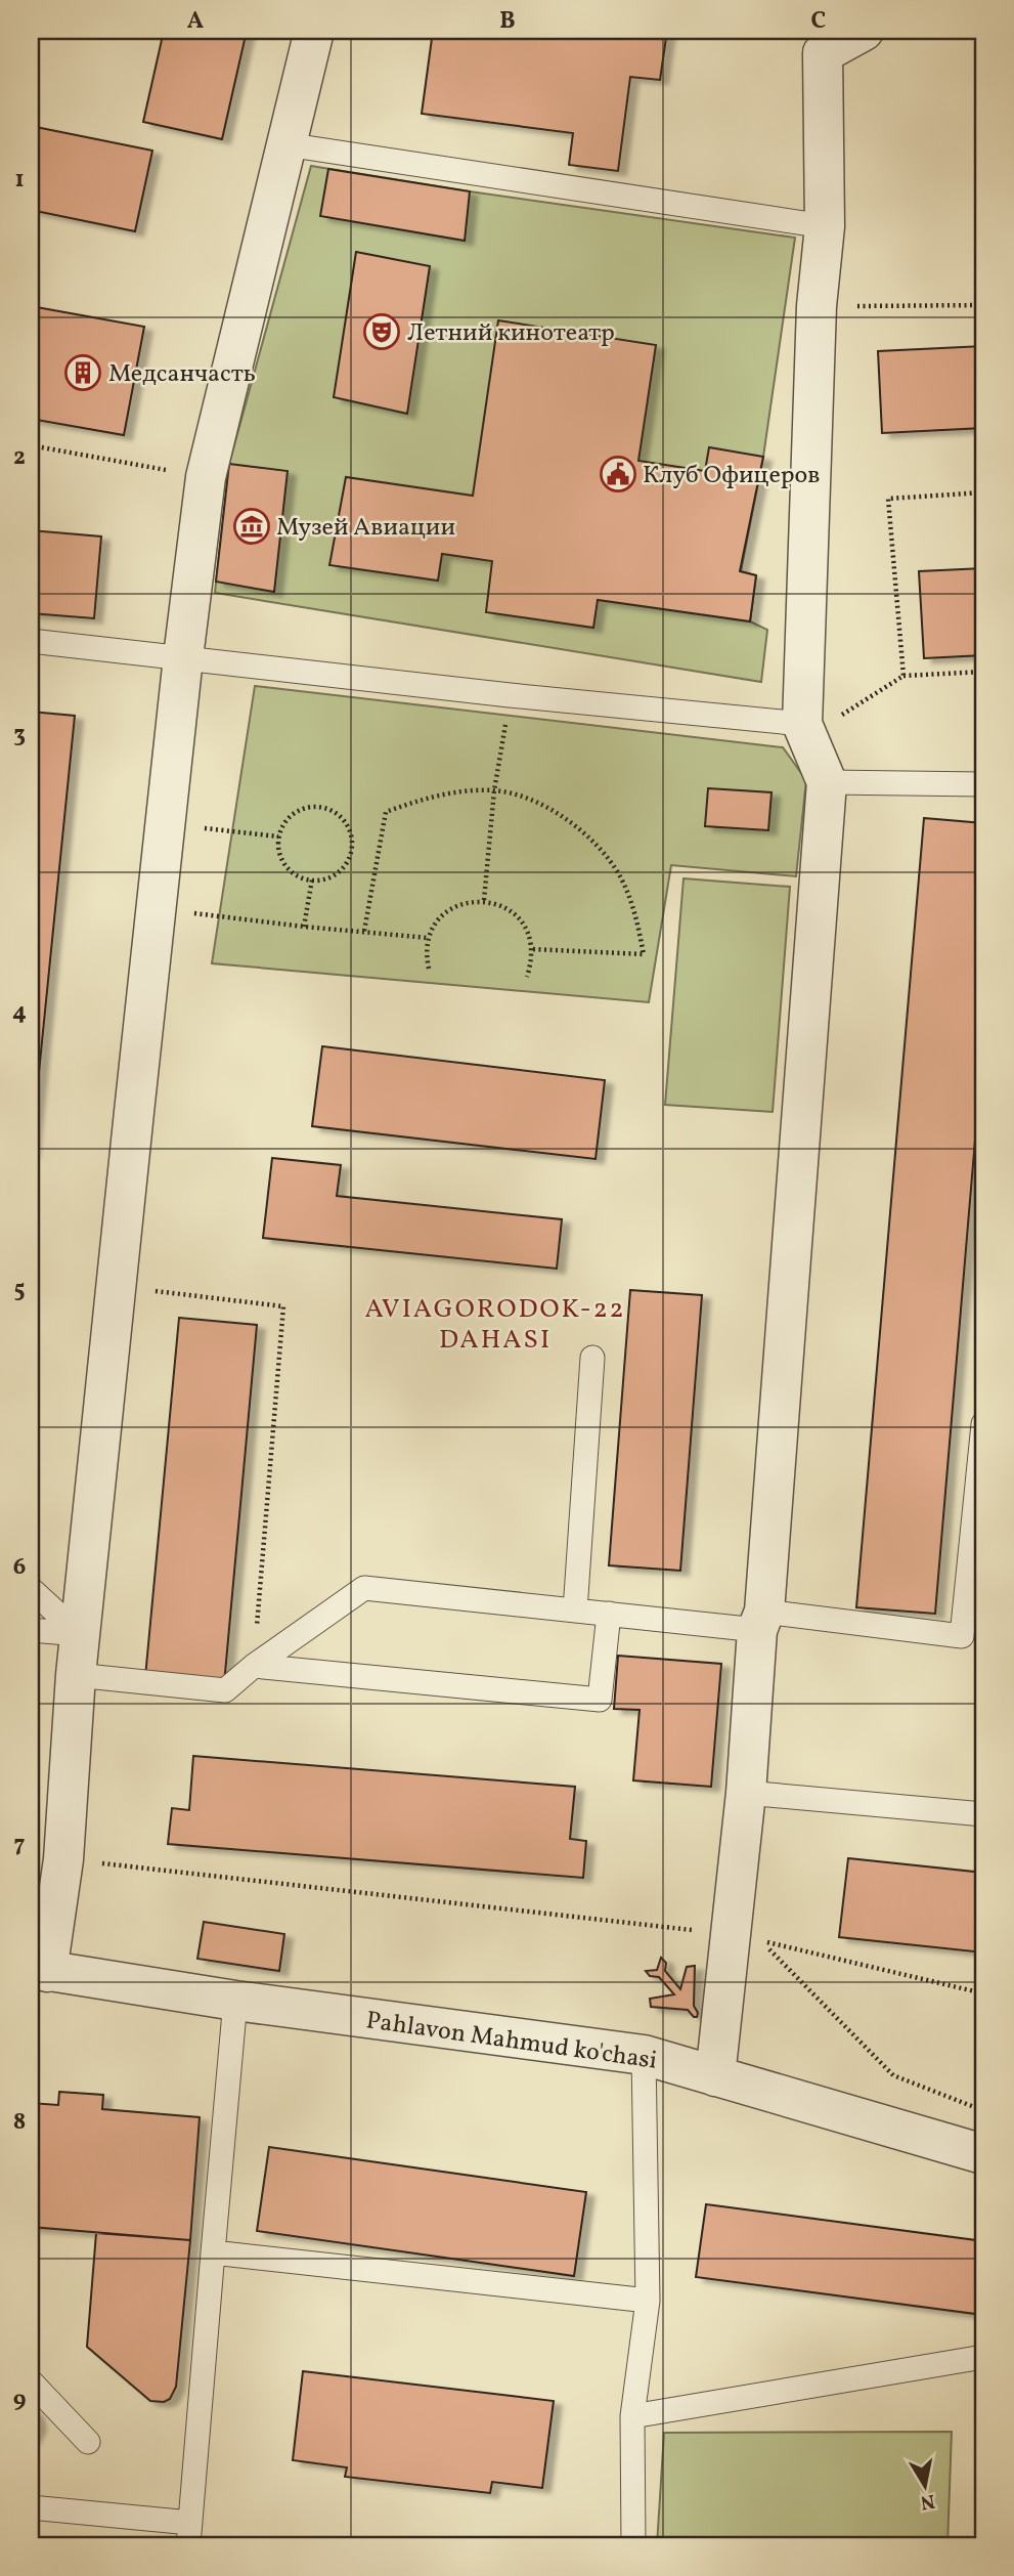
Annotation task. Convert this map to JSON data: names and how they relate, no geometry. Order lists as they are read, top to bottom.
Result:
{
  "streets": {
    "street": ["Pahlavon Mahmud ko'chasi"]
  },
  "districts": ["AVIAGORODOK-22 DAHASI"],
  "places": {
    "theatre": ["Летний кинотеатр"],
    "building": ["Медсанчасть"],
    "public building": ["Клуб Офицеров"],
    "museum": ["Музей Авиации"]
  },
  "north": "bottom",
  "grid": {
    "columns": ["A", "B", "C"],
    "rows": [
      "1",
      "2",
      "3",
      "4",
      "5",
      "6",
      "7",
      "8",
      "9"
    ]
  }
}
